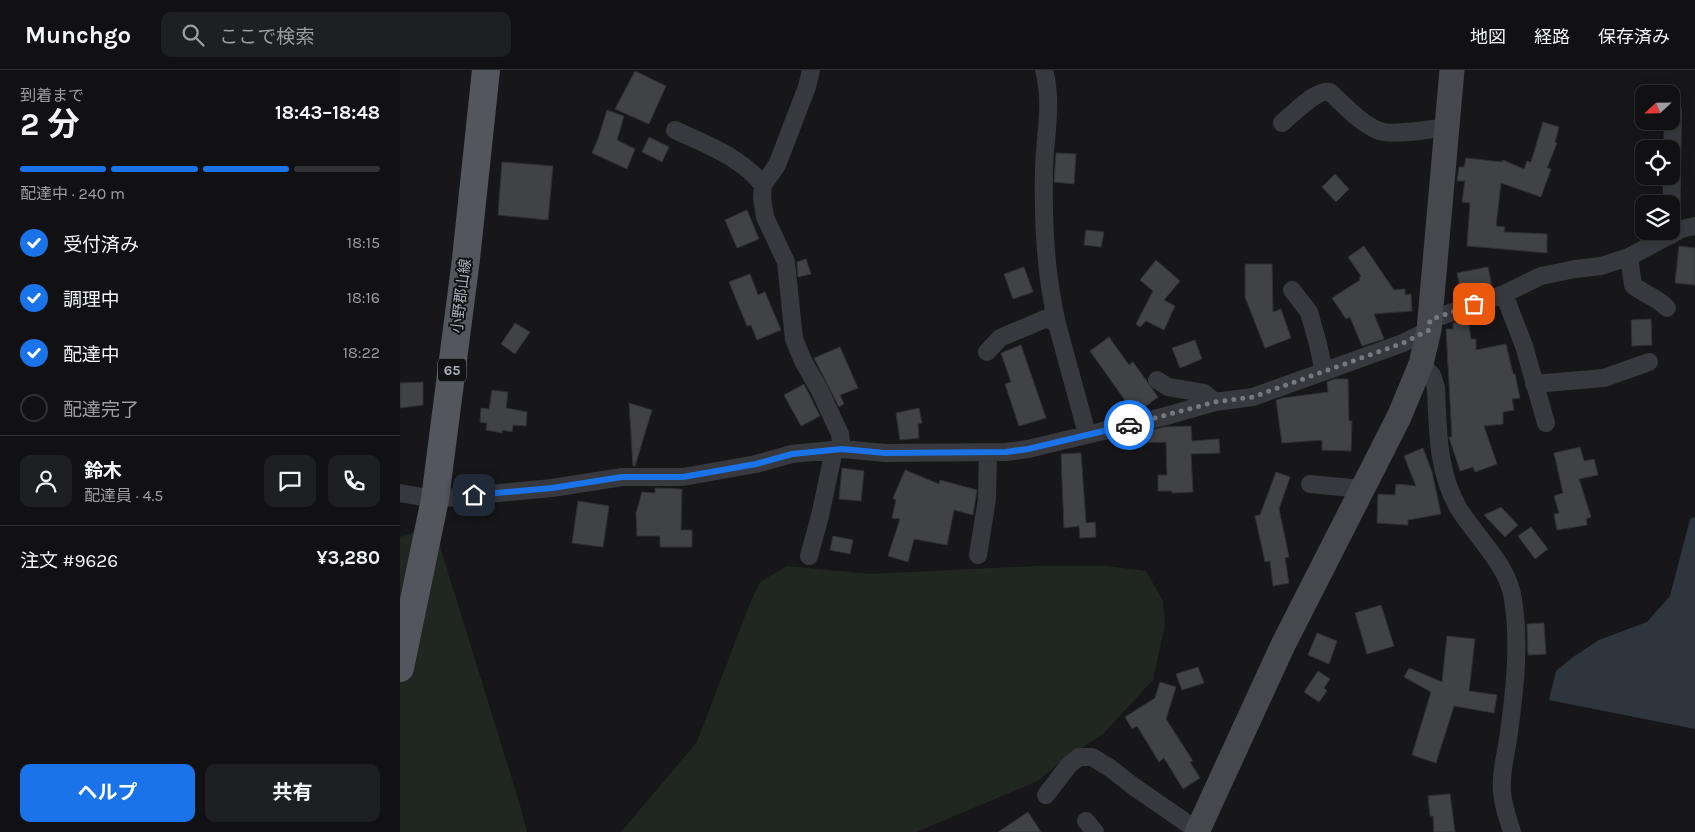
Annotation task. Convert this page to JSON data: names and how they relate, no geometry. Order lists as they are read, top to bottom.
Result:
{
  "streets": {
    "main road": ["小野郡山線", "65"]
  },
  "north": "left",
  "page": {
    "header": "Munchgo",
    "search": "ここで検索",
    "nav": ["地図", "経路", "保存済み"],
    "heading": ["2 分", "到着まで", "18:43–18:48"],
    "panel": [
      "鈴木",
      "配達員 · 4.5",
      "注文 #9626",
      "¥3,280"
    ],
    "bar": "配達中 · 240 m",
    "list": [
      ["受付済み", "18:15"],
      ["調理中", "18:16"],
      ["配達中", "18:22"],
      "配達完了"
    ],
    "buttons": ["ヘルプ", "共有"]
  }
}
